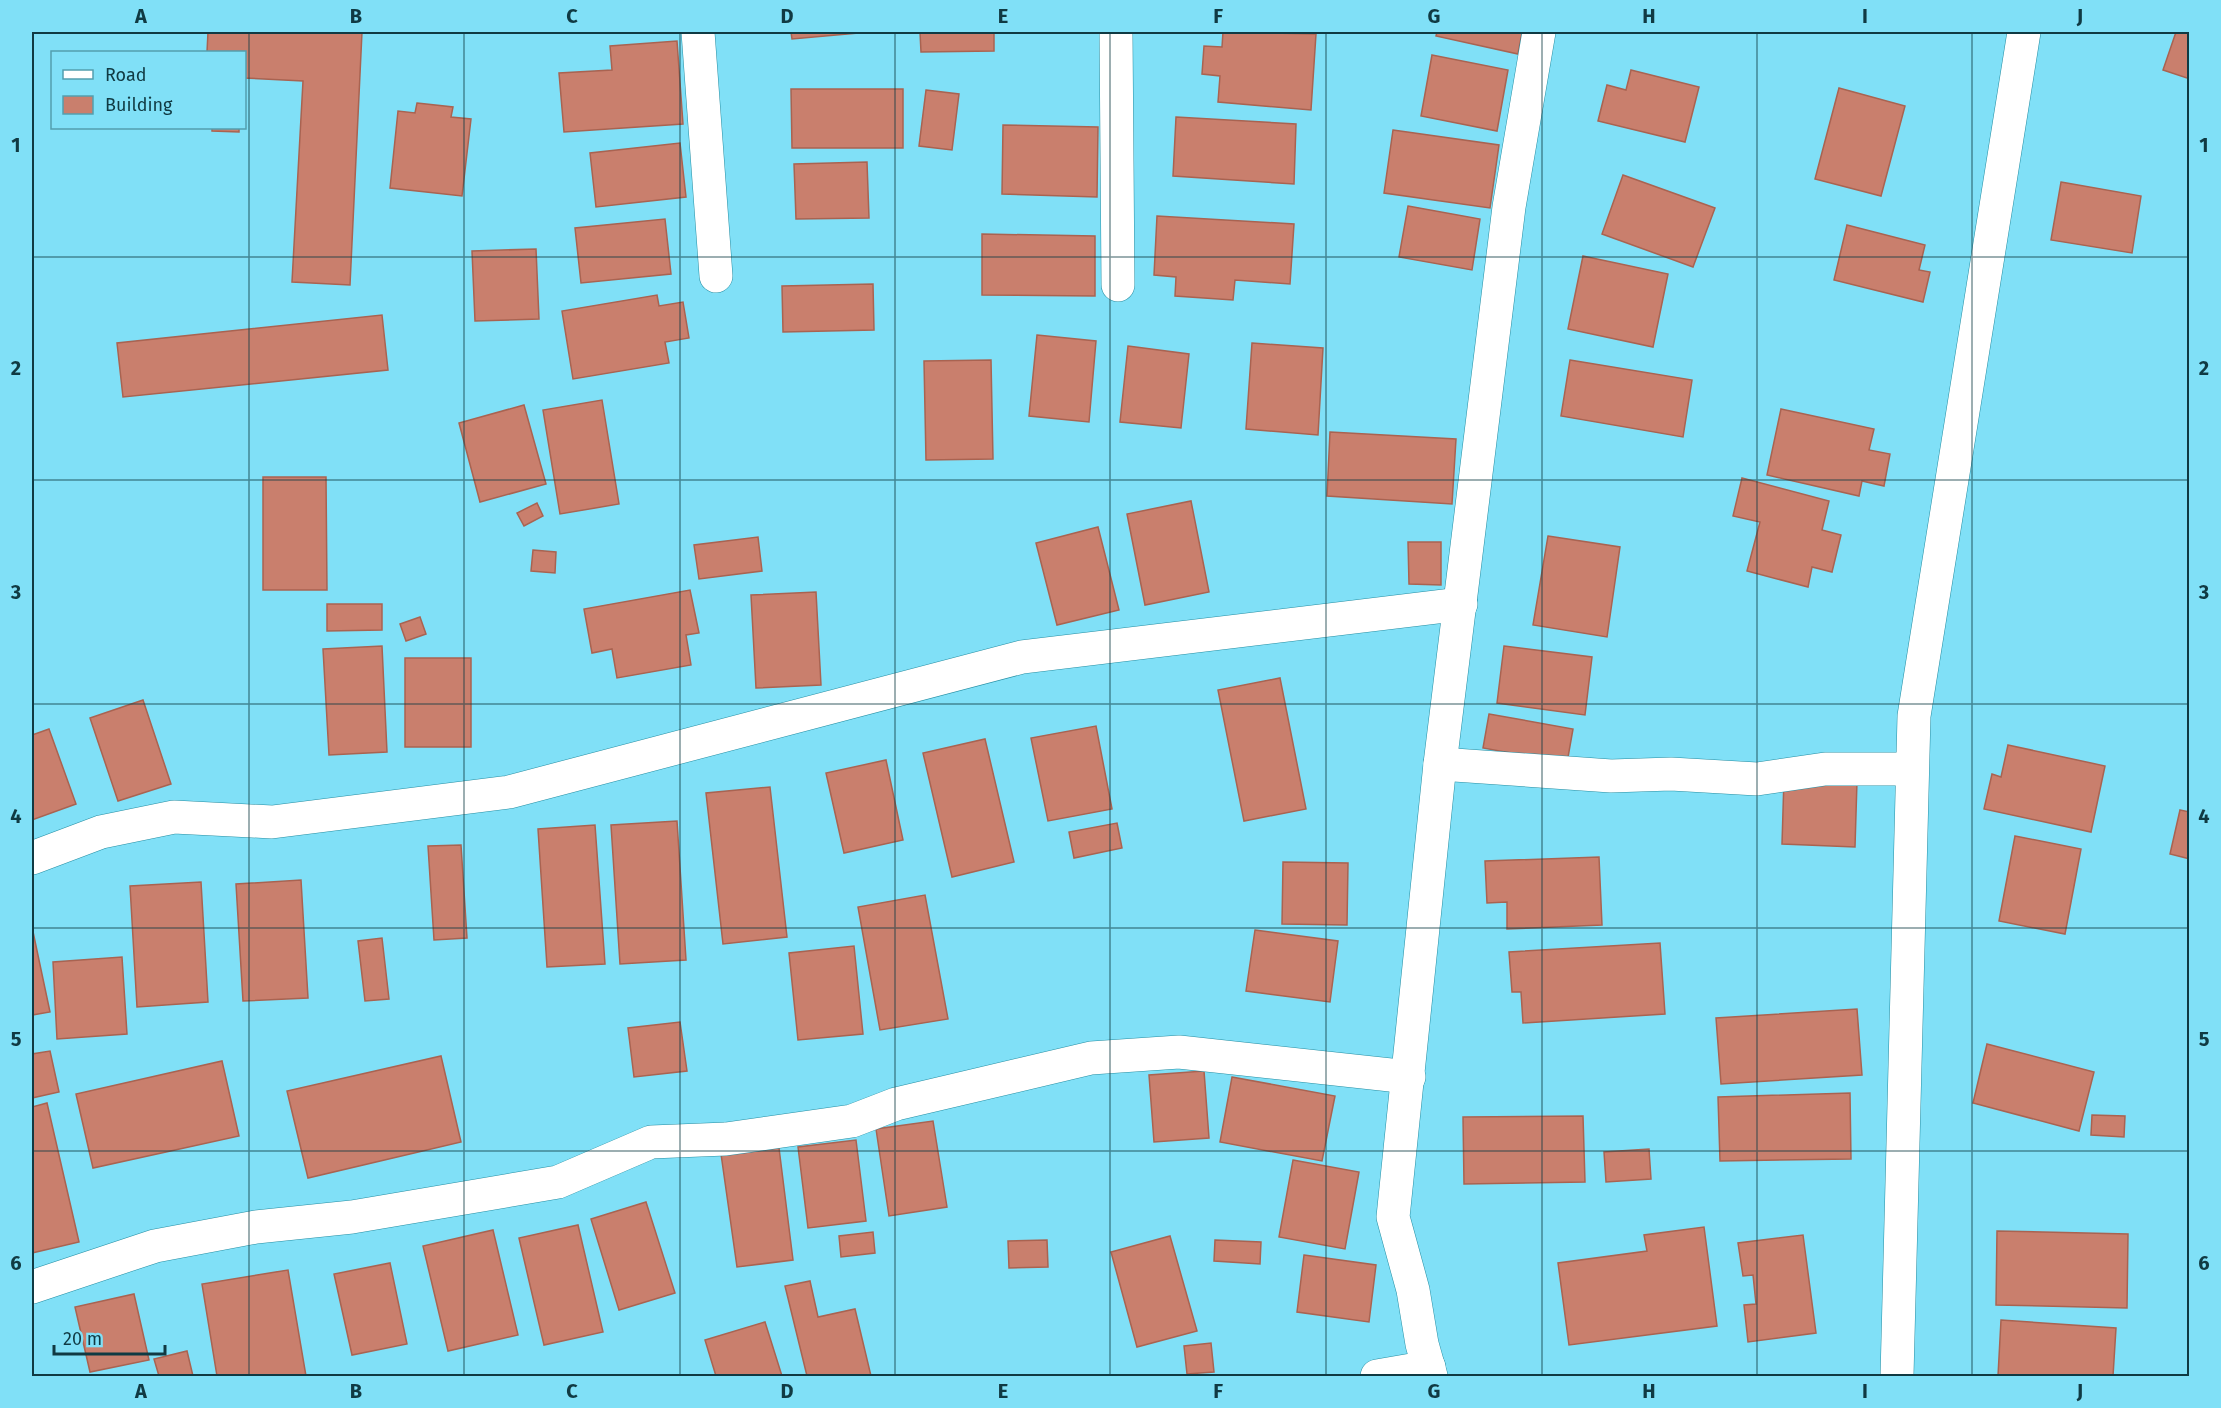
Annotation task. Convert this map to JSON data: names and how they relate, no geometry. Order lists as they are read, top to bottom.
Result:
{
  "legend": ["Road", "Building"],
  "scale_bar": "20 m",
  "grid": {
    "columns": [
      "A",
      "B",
      "C",
      "D",
      "E",
      "F",
      "G",
      "H",
      "I",
      "J"
    ],
    "rows": [
      "1",
      "2",
      "3",
      "4",
      "5",
      "6"
    ]
  }
}
